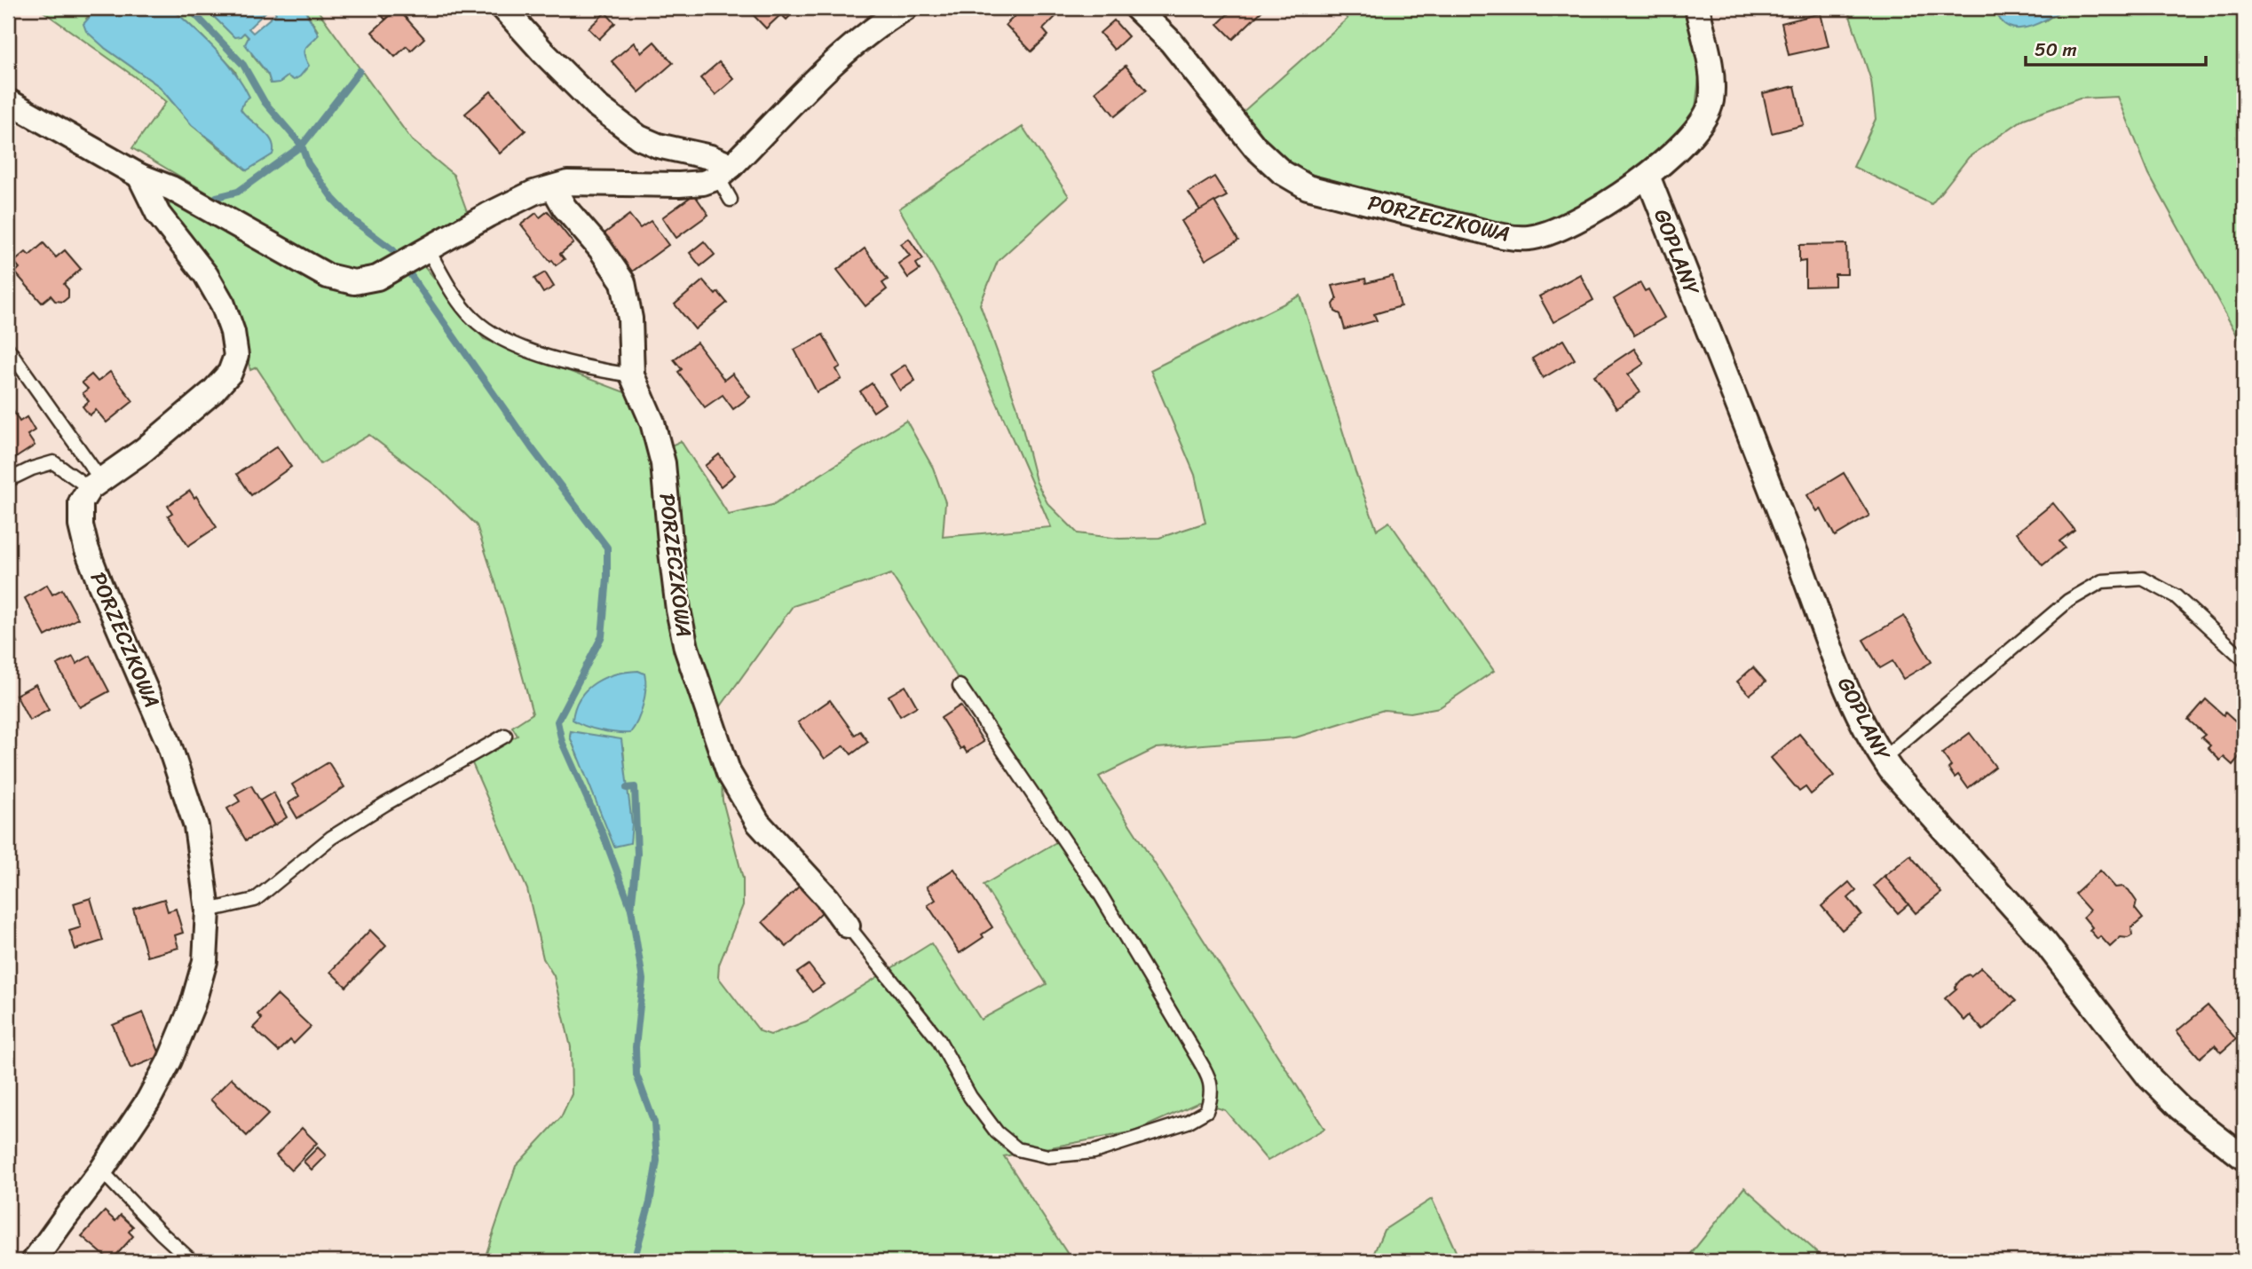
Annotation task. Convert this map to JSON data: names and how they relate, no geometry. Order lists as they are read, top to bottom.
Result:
{
  "streets": {
    "street": ["PORZECZKOWA", "GOPLANY"]
  },
  "crossings": [
    ["PORZECZKOWA", "GOPLANY"]
  ],
  "scale_bar": "50 m"
}
